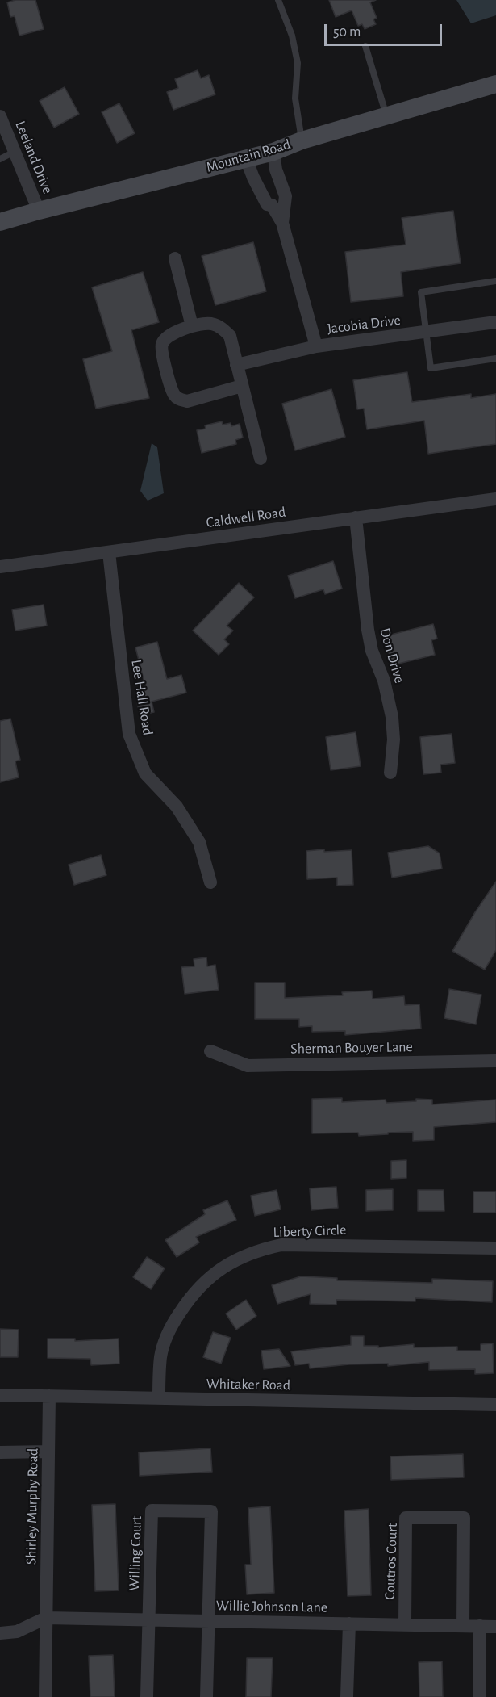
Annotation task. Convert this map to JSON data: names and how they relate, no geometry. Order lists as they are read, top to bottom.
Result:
{
  "streets": {
    "main road": ["Mountain Road"],
    "street": [
      "Leeland Drive",
      "Jacobia Drive",
      "Caldwell Road",
      "Don Drive",
      "Lee Hall Road",
      "Sherman Bouyer Lane",
      "Liberty Circle",
      "Whitaker Road",
      "Shirley Murphy Road",
      "Willing Court",
      "Coutros Court",
      "Willie Johnson Lane"
    ]
  },
  "crossings": [
    ["Mountain Road", "Leeland Drive"],
    ["Caldwell Road", "Don Drive"],
    ["Caldwell Road", "Lee Hall Road"],
    ["Liberty Circle", "Whitaker Road"],
    ["Whitaker Road", "Shirley Murphy Road"],
    ["Shirley Murphy Road", "Willie Johnson Lane"],
    ["Willing Court", "Willie Johnson Lane"],
    ["Coutros Court", "Willie Johnson Lane"]
  ],
  "scale_bar": "50 m"
}
